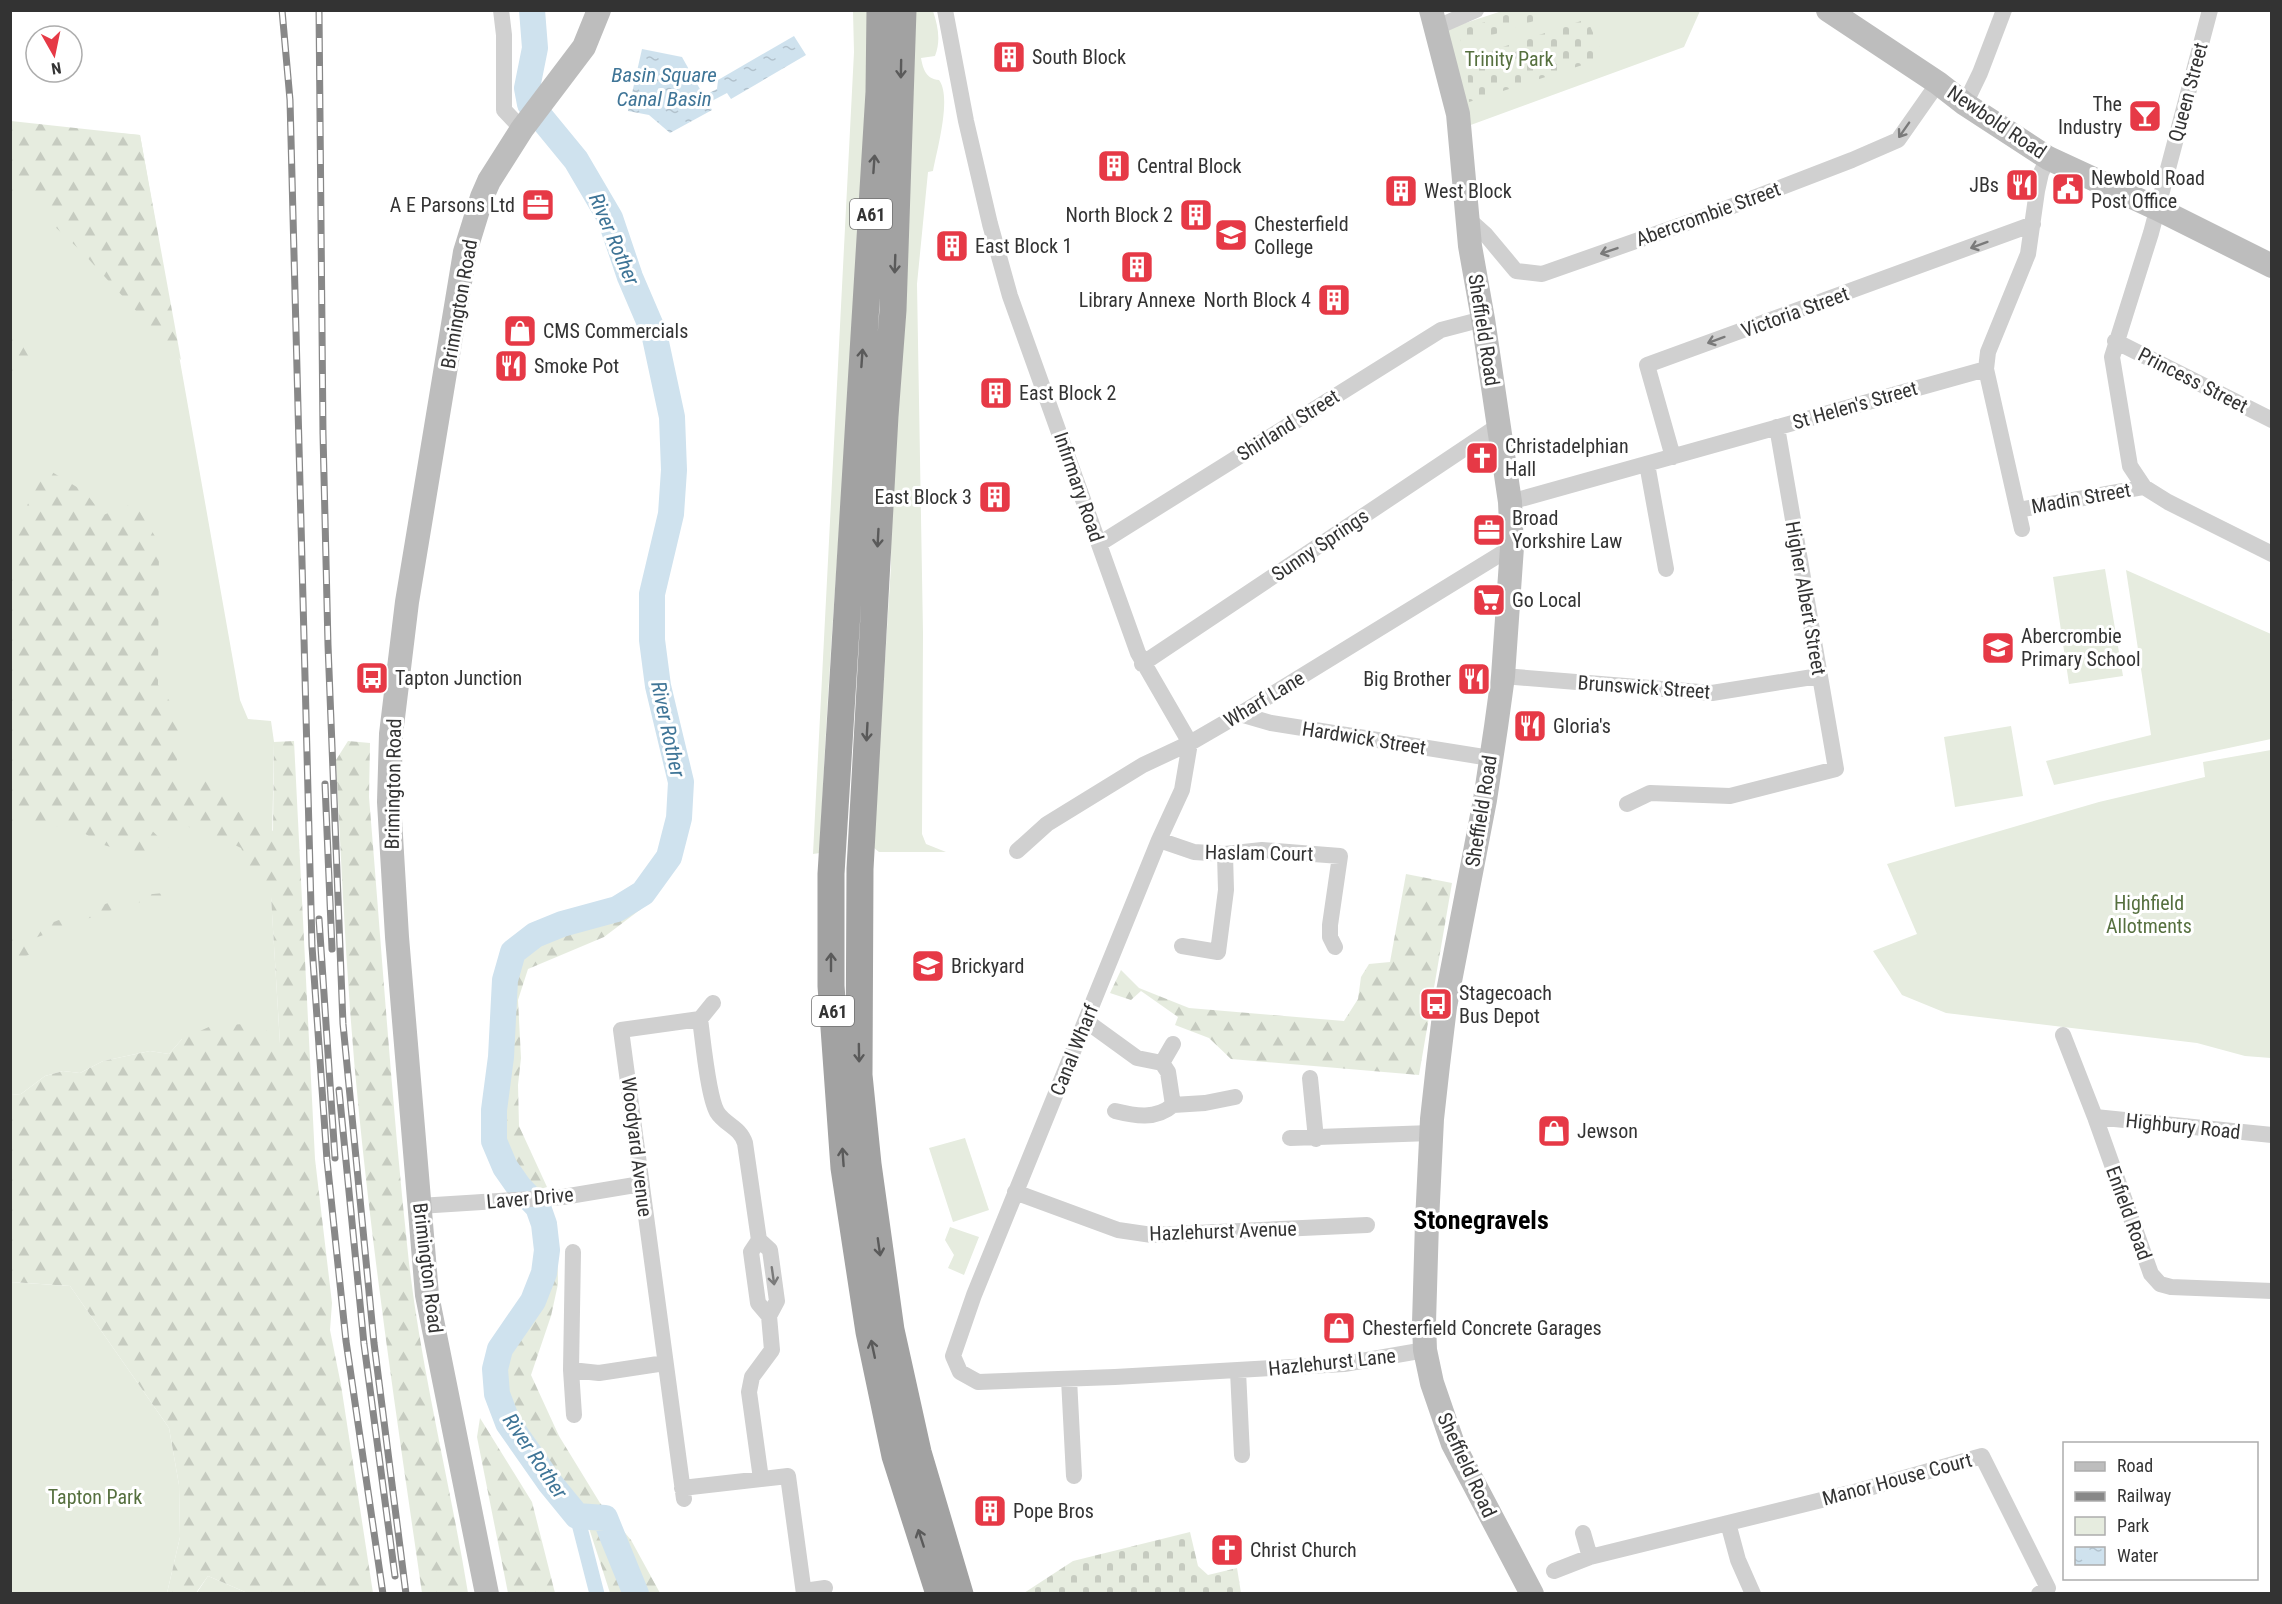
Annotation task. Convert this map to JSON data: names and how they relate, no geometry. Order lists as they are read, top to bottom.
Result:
{
  "streets": {
    "highway": ["A61"],
    "main road": ["Newbold Road", "Brimington Road", "Sheffield Road"],
    "street": [
      "Queen Street",
      "Abercrombie Street",
      "Victoria Street",
      "Princess Street",
      "St Helen's Street",
      "Shirland Street",
      "Infirmary Road",
      "Madin Street",
      "Sunny Springs",
      "Higher Albert Street",
      "Brunswick Street",
      "Wharf Lane",
      "Hardwick Street",
      "Haslam Court",
      "Canal Wharf",
      "Highbury Road",
      "Woodyard Avenue",
      "Laver Drive",
      "Enfield Road",
      "Hazlehurst Avenue",
      "Hazlehurst Lane",
      "Manor House Court"
    ]
  },
  "crossings": [
    ["Queen Street", "Newbold Road"],
    ["Queen Street", "Princess Street"],
    ["Queen Street", "Madin Street"],
    ["Newbold Road", "Abercrombie Street"],
    ["Abercrombie Street", "Sheffield Road"],
    ["Brimington Road", "Laver Drive"],
    ["Victoria Street", "St Helen's Street"],
    ["Sheffield Road", "St Helen's Street"],
    ["Sheffield Road", "Shirland Street"],
    ["Sheffield Road", "Sunny Springs"],
    ["Sheffield Road", "Brunswick Street"],
    ["Sheffield Road", "Wharf Lane"],
    ["Sheffield Road", "Hardwick Street"],
    ["Sheffield Road", "Hazlehurst Lane"],
    ["St Helen's Street", "Higher Albert Street"],
    ["Shirland Street", "Infirmary Road"],
    ["Infirmary Road", "Sunny Springs"],
    ["Infirmary Road", "Wharf Lane"],
    ["Infirmary Road", "Canal Wharf"],
    ["Higher Albert Street", "Brunswick Street"],
    ["Wharf Lane", "Hardwick Street"],
    ["Wharf Lane", "Canal Wharf"],
    ["Haslam Court", "Canal Wharf"],
    ["Canal Wharf", "Hazlehurst Avenue"],
    ["Canal Wharf", "Hazlehurst Lane"],
    ["Highbury Road", "Enfield Road"],
    ["Woodyard Avenue", "Laver Drive"]
  ],
  "one_way": ["Abercrombie Street", "Victoria Street"],
  "districts": ["Stonegravels"],
  "water": ["Basin Square Canal Basin", "River Rother"],
  "parks": ["Trinity Park", "Highfield Allotments", "Tapton Park"],
  "places": {
    "building": [
      "South Block",
      "Central Block",
      "West Block",
      "North Block 2",
      "East Block 1",
      "Library Annexe",
      "North Block 4",
      "East Block 2",
      "East Block 3",
      "Pope Bros"
    ],
    "bar": ["The Industry"],
    "restaurant": [
      "JBs",
      "Smoke Pot",
      "Big Brother",
      "Gloria's"
    ],
    "public building": ["Newbold Road Post Office"],
    "office": ["A E Parsons Ltd", "Broad Yorkshire Law"],
    "school or university": ["Chesterfield College", "Abercrombie Primary School", "Brickyard"],
    "shop": ["CMS Commercials", "Jewson", "Chesterfield Concrete Garages"],
    "church": ["Christadelphian Hall", "Christ Church"],
    "supermarket": ["Go Local"],
    "bus stop": ["Tapton Junction", "Stagecoach Bus Depot"]
  },
  "legend": [
    "Road",
    "Railway",
    "Park",
    "Water"
  ],
  "north": "bottom"
}
